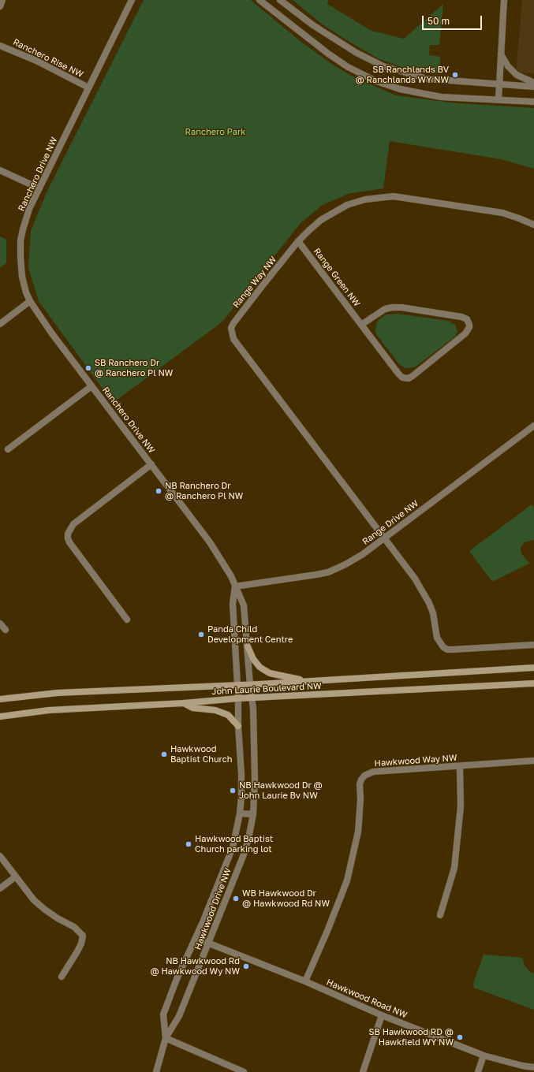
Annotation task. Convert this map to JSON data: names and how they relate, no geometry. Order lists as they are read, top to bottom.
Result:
{
  "streets": {
    "main road": ["John Laurie Boulevard NW"],
    "street": [
      "Ranchero Rise NW",
      "Ranchero Drive NW",
      "Range Green NW",
      "Range Way NW",
      "Range Drive NW",
      "Hawkwood Way NW",
      "Hawkwood Drive NW",
      "Hawkwood Road NW"
    ]
  },
  "crossings": [
    ["Ranchero Rise NW", "Ranchero Drive NW"],
    ["Ranchero Drive NW", "Range Drive NW"],
    ["Ranchero Drive NW", "John Laurie Boulevard NW"],
    ["Ranchero Drive NW", "Hawkwood Drive NW"],
    ["Range Green NW", "Range Way NW"],
    ["Range Way NW", "Range Drive NW"],
    ["John Laurie Boulevard NW", "Hawkwood Drive NW"],
    ["Hawkwood Way NW", "Hawkwood Road NW"],
    ["Hawkwood Drive NW", "Hawkwood Road NW"]
  ],
  "parks": ["Ranchero Park"],
  "places": [
    "SB Ranchlands BV @ Ranchlands WY NW",
    "SB Ranchero Dr @ Ranchero Pl NW",
    "NB Ranchero Dr @ Ranchero Pl NW",
    "Panda Child Development Centre",
    "Hawkwood Baptist Church",
    "NB Hawkwood Dr @ John Laurie Bv NW",
    "Hawkwood Baptist Church parking lot",
    "WB Hawkwood Dr @ Hawkwood Rd NW",
    "NB Hawkwood Rd @ Hawkwood Wy NW",
    "SB Hawkwood RD @ Hawkfield WY NW"
  ],
  "scale_bar": "50 m"
}
